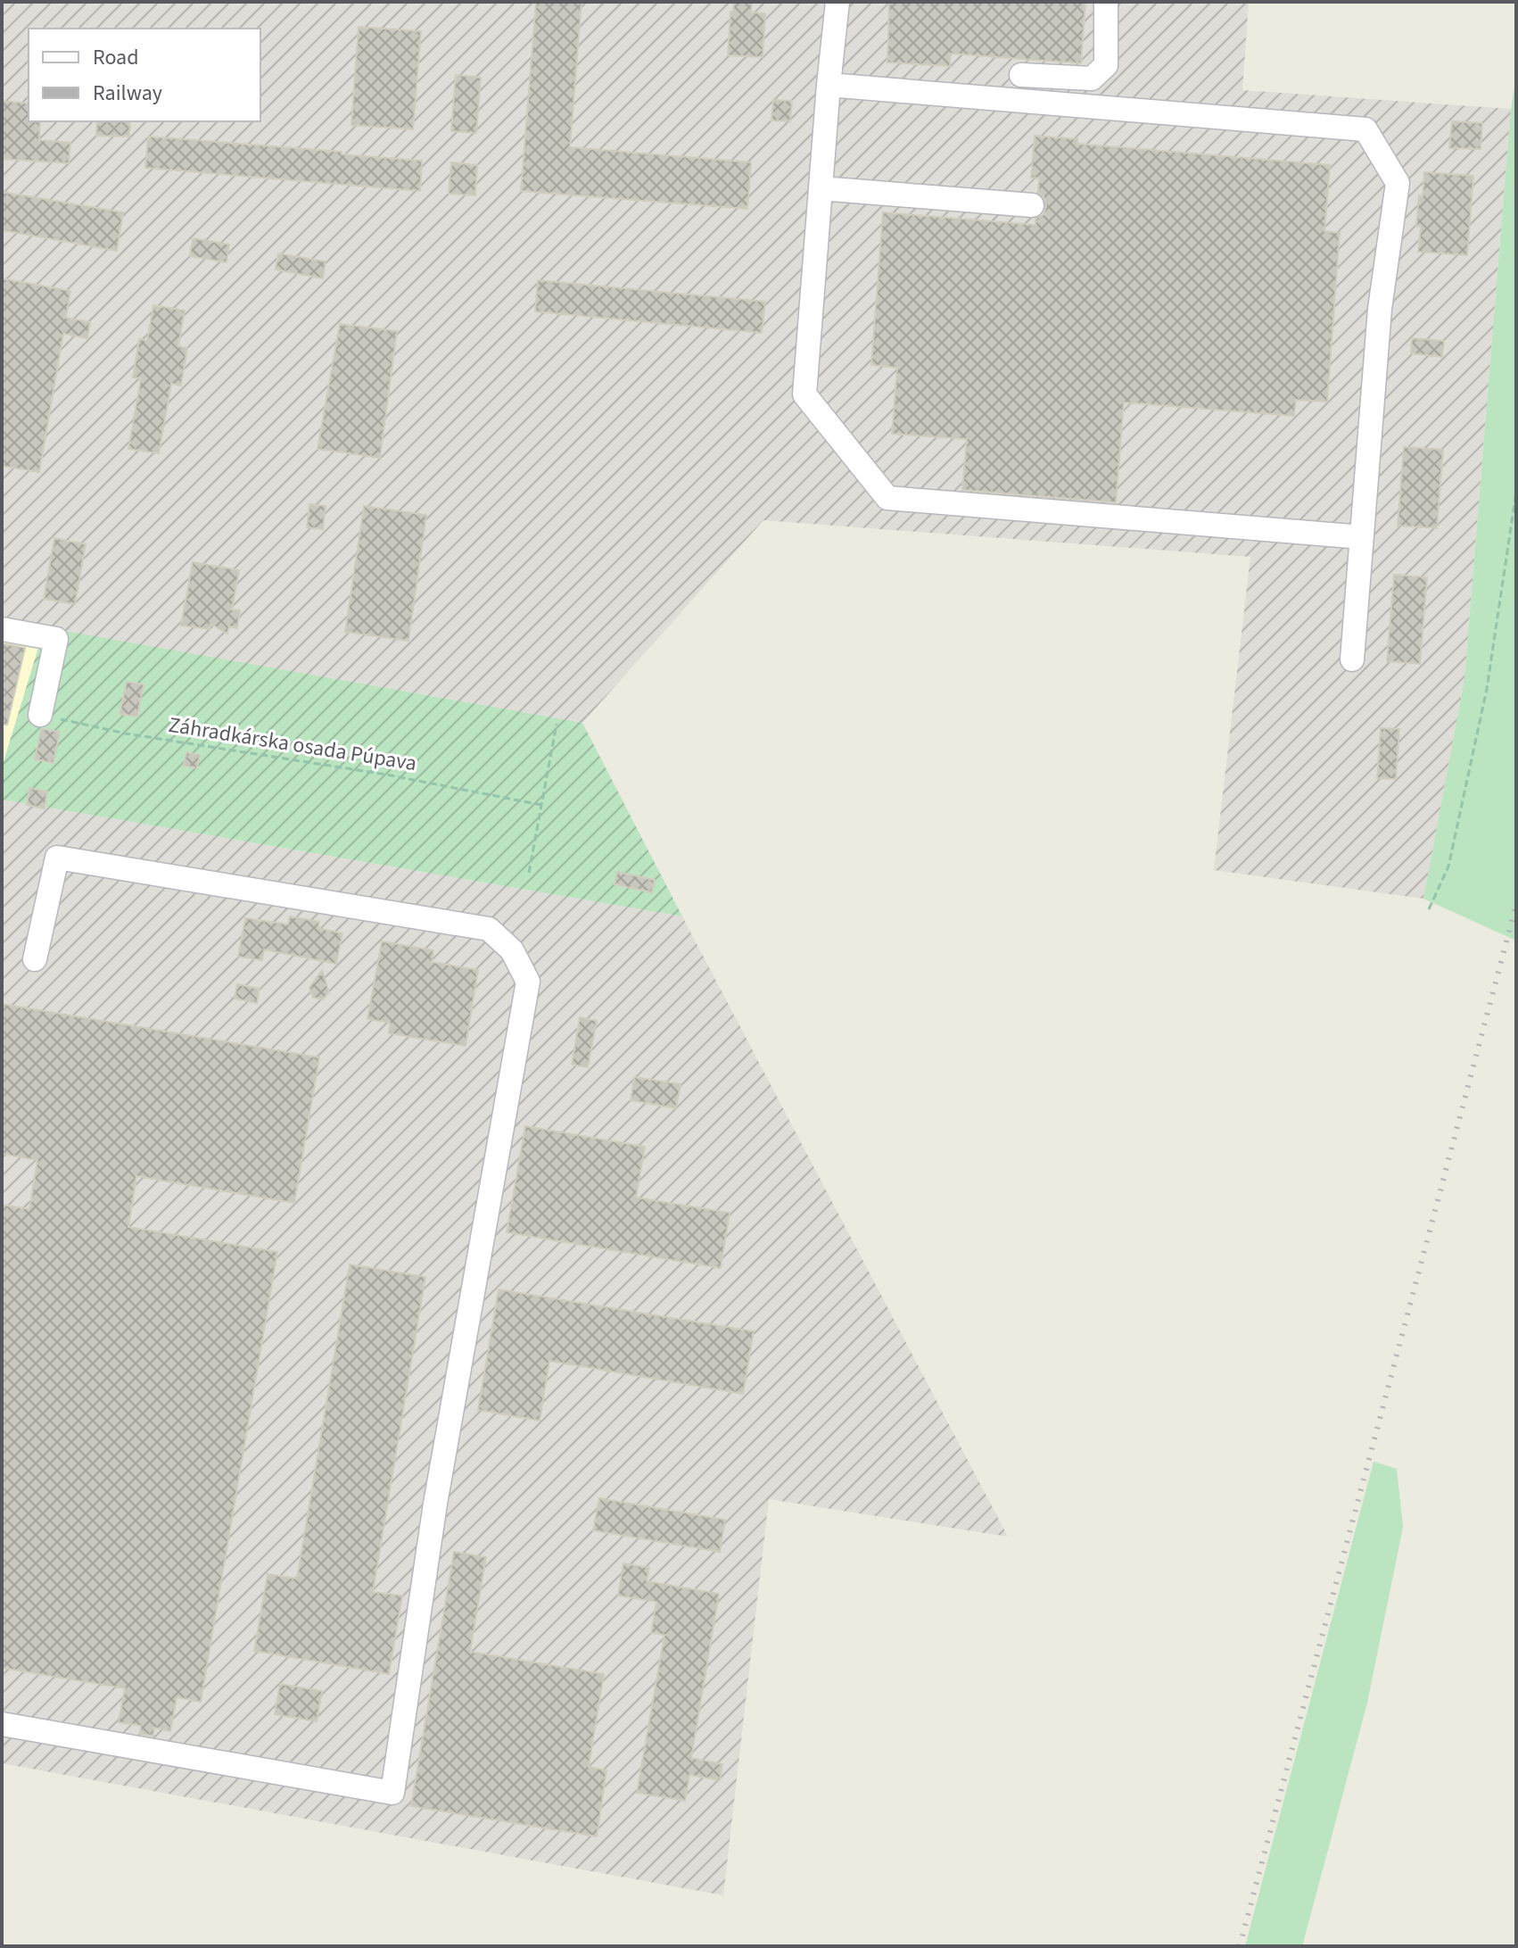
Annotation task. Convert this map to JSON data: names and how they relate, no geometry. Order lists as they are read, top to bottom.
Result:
{
  "streets": {
    "path": ["Záhradkárska osada Púpava"]
  },
  "legend": ["Road", "Railway"]
}
